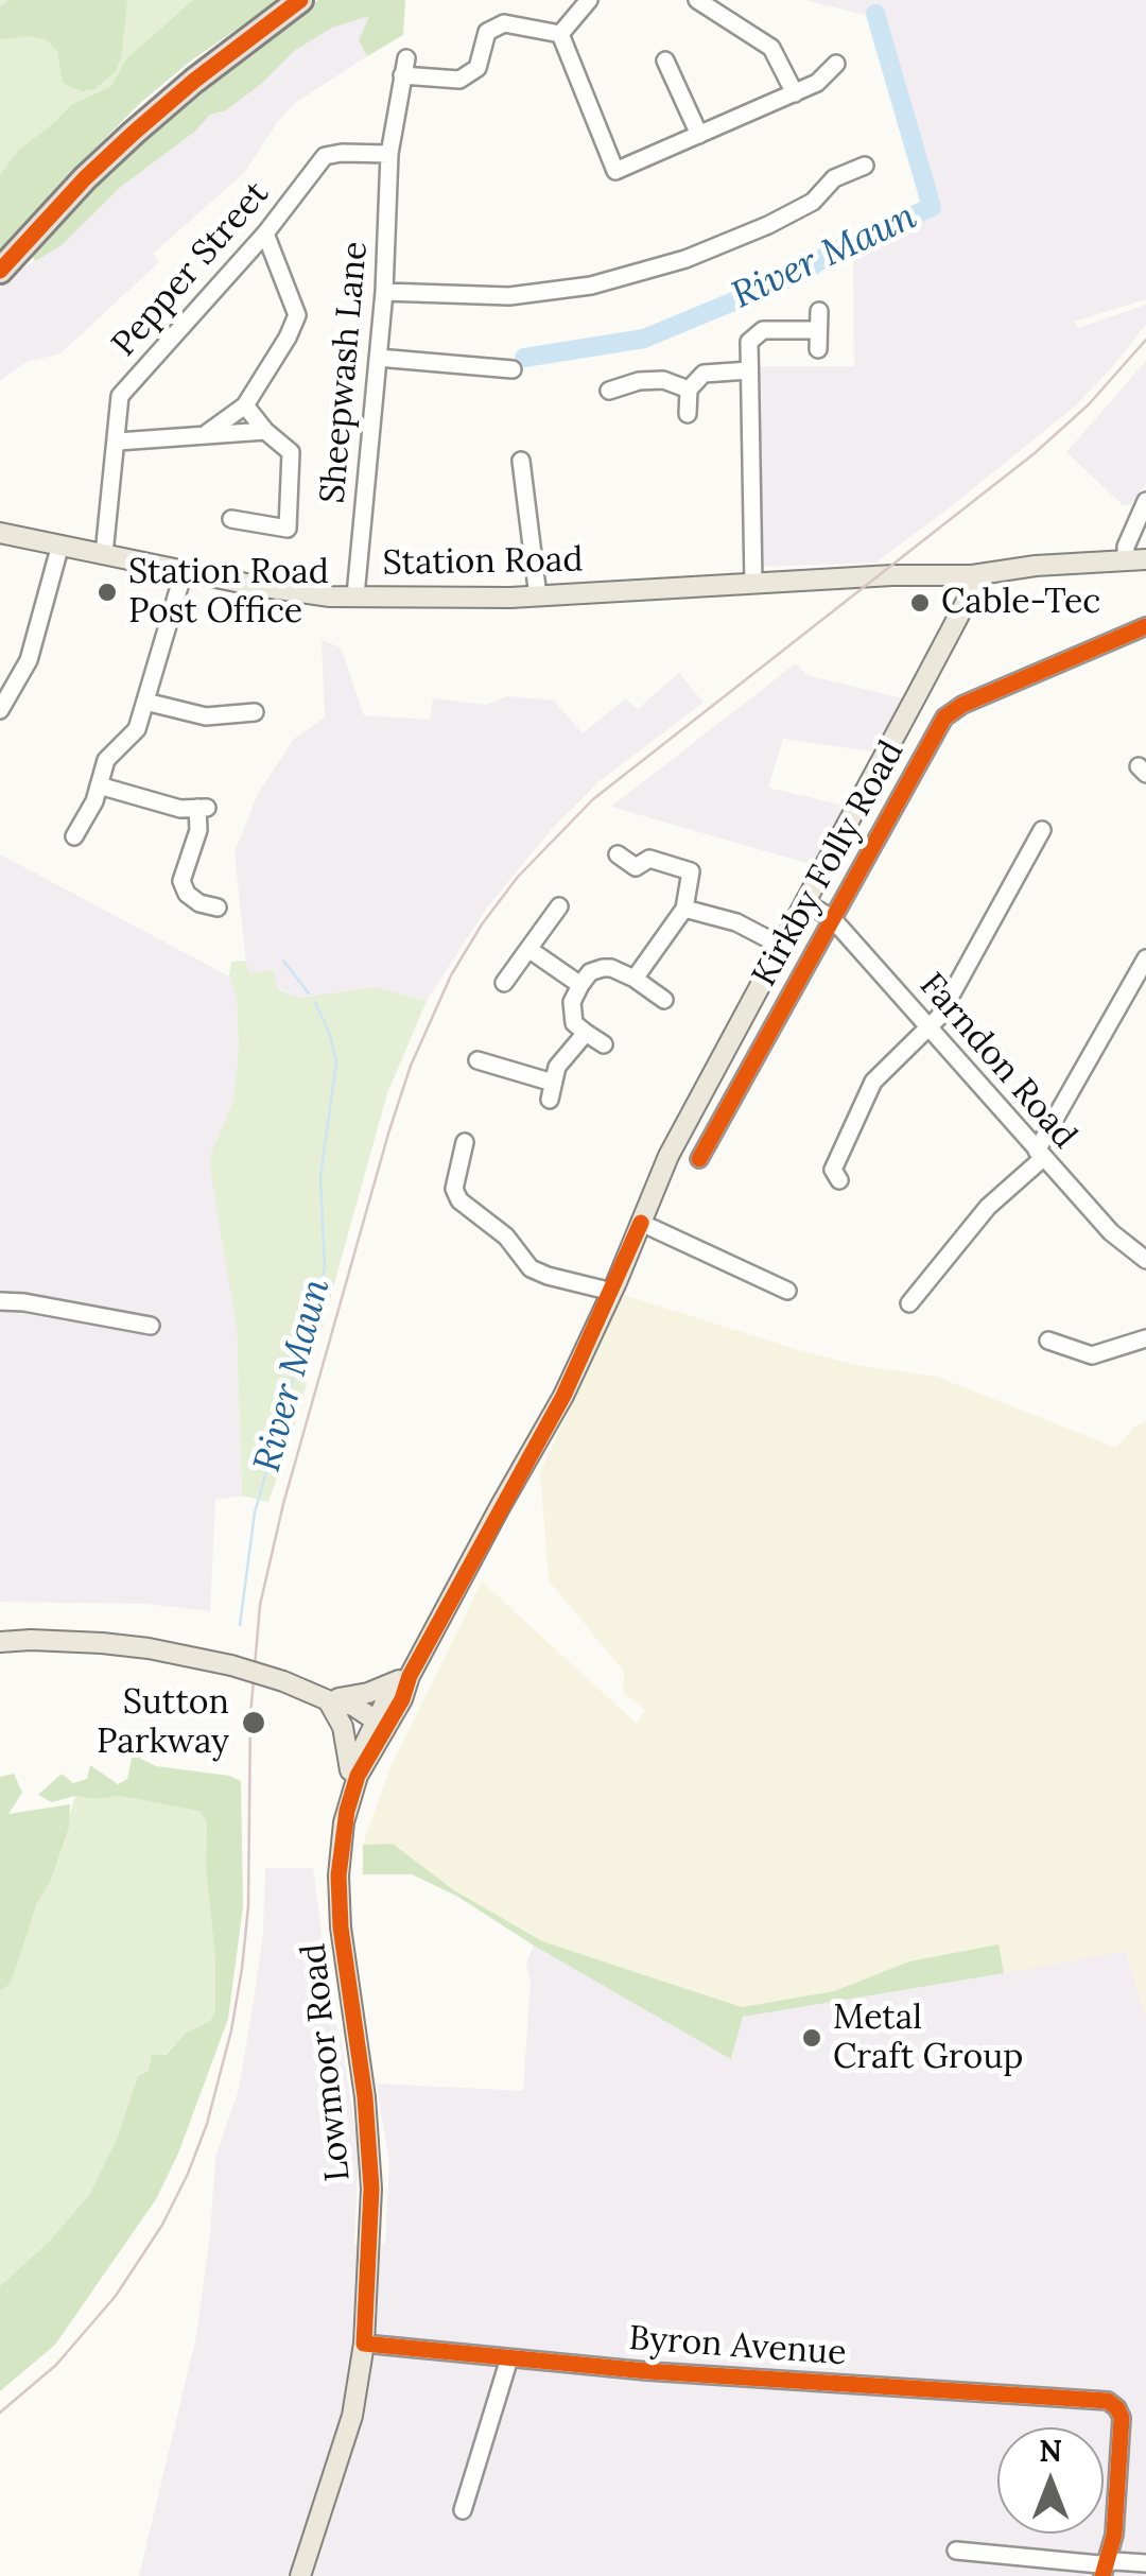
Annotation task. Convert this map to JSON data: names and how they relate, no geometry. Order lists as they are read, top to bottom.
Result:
{
  "streets": {
    "main road": ["Station Road", "Kirkby Folly Road", "Lowmoor Road"],
    "street": [
      "Pepper Street",
      "Sheepwash Lane",
      "Farndon Road",
      "Byron Avenue"
    ]
  },
  "crossings": [
    ["Pepper Street", "Sheepwash Lane"],
    ["Pepper Street", "Station Road"],
    ["Sheepwash Lane", "Station Road"],
    ["Station Road", "Kirkby Folly Road"],
    ["Kirkby Folly Road", "Farndon Road"],
    ["Kirkby Folly Road", "Lowmoor Road"],
    ["Lowmoor Road", "Byron Avenue"]
  ],
  "water": ["River Maun"],
  "places": [
    "Station Road Post Office",
    "Cable-Tec",
    "Sutton Parkway",
    "Metal Craft Group"
  ],
  "north": "top"
}
